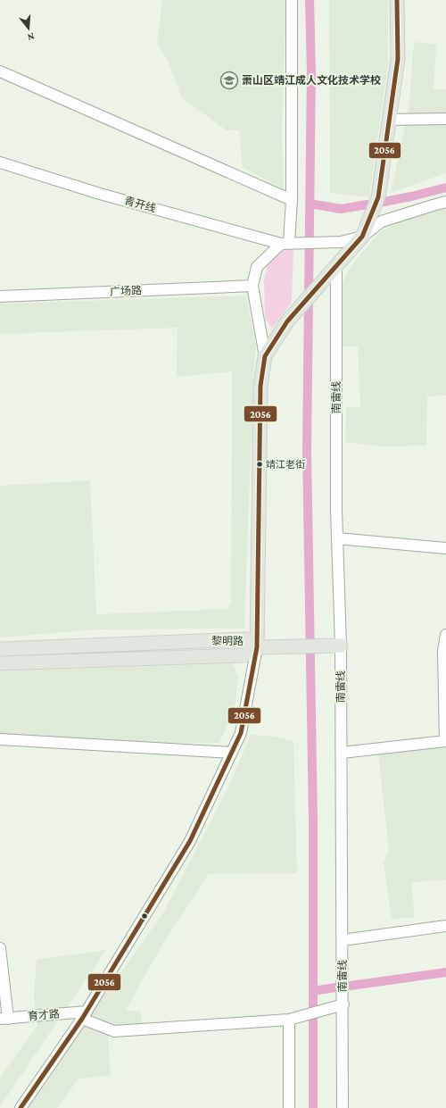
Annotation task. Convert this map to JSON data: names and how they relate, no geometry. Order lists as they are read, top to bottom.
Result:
{
  "streets": {
    "main road": ["黎明路"],
    "street": [
      "青开线",
      "广场路",
      "南雷线",
      "育才路"
    ]
  },
  "places": {
    "school or university": ["萧山区靖江成人文化技术学校"],
    "other": ["靖江老街"]
  },
  "lines": ["transit line 2056"],
  "north": "bottom"
}
